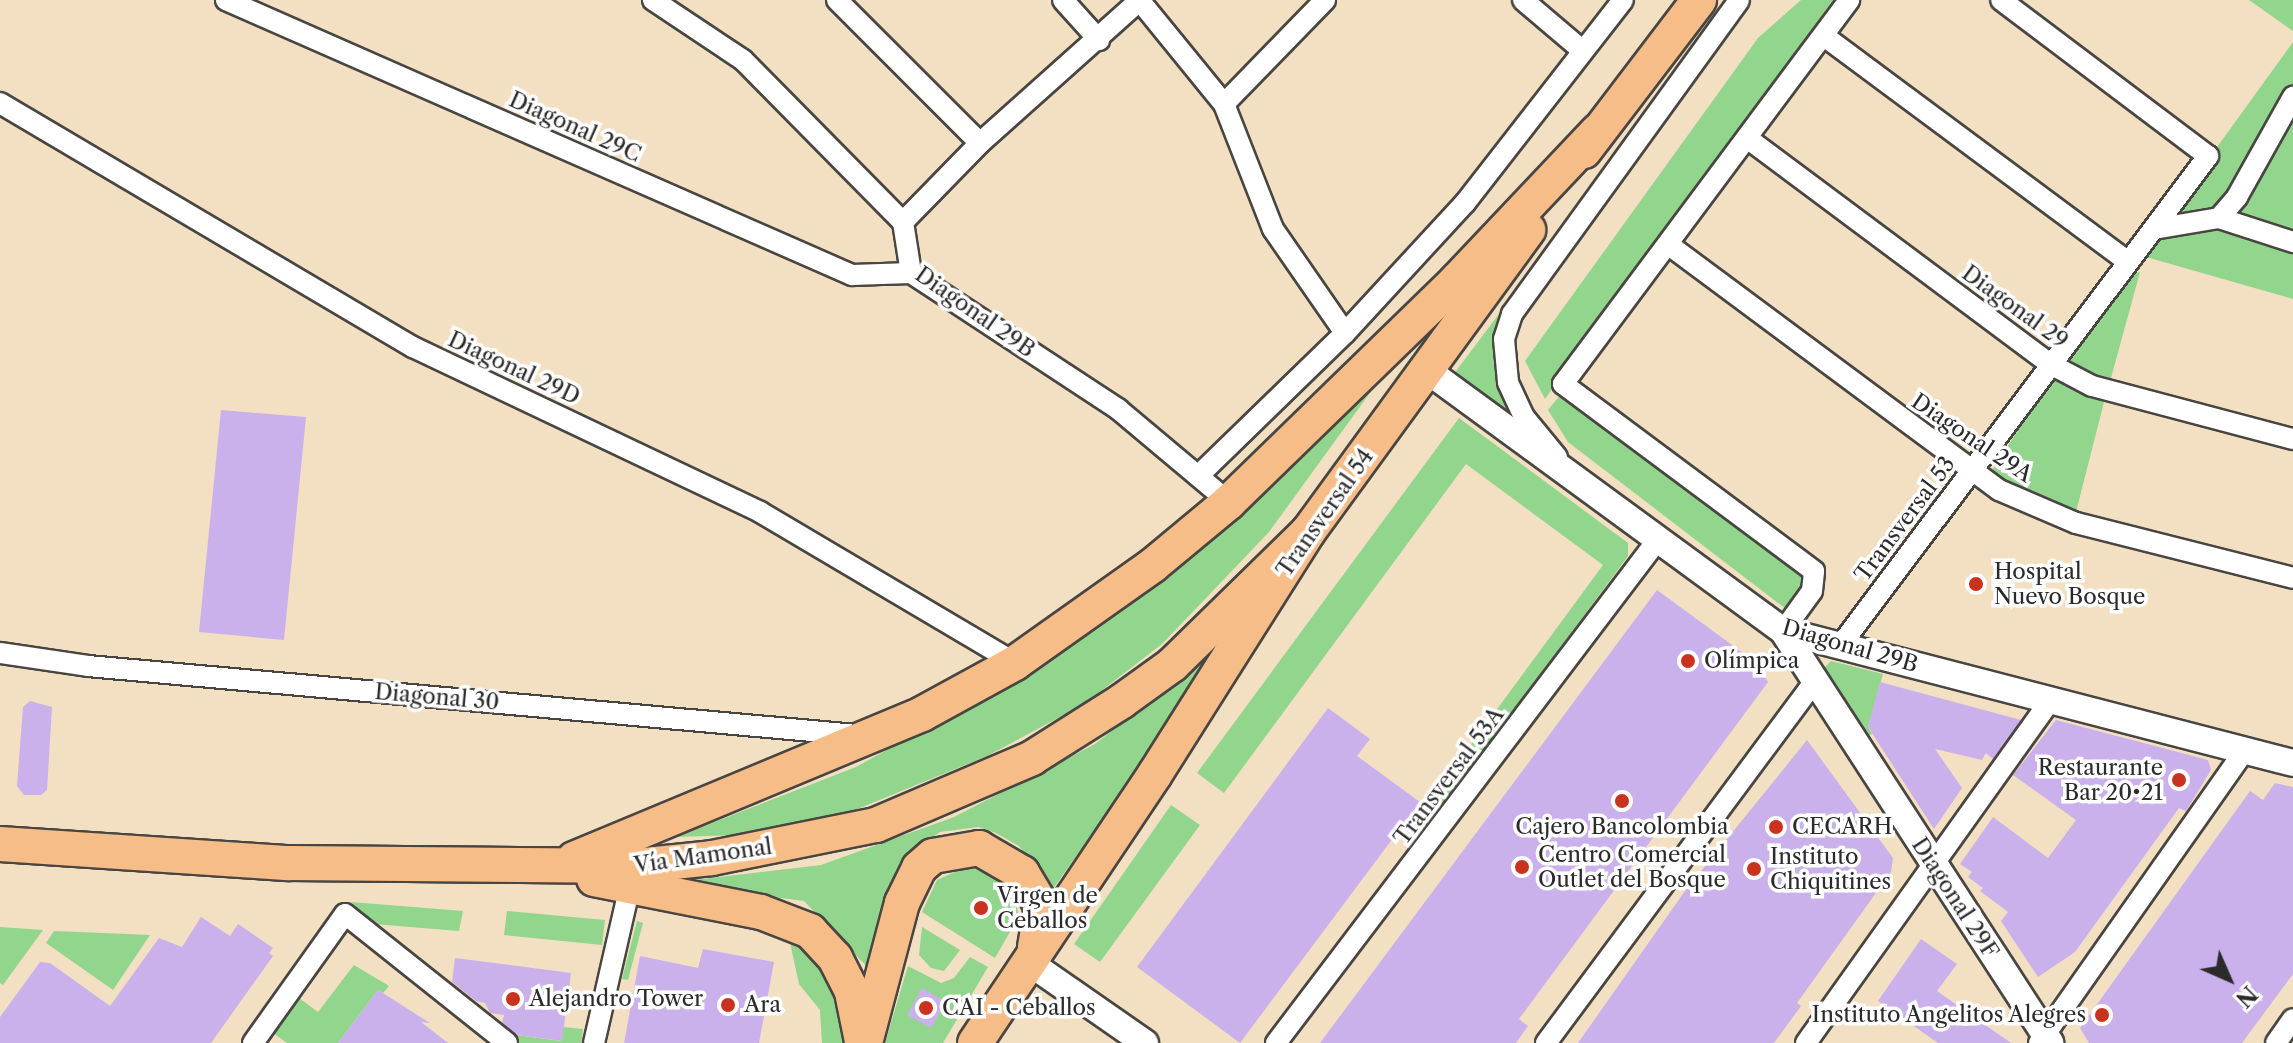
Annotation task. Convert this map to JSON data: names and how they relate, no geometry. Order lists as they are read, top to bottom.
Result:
{
  "streets": {
    "main road": ["Transversal 54", "Vía Mamonal"],
    "street": [
      "Diagonal 29C",
      "Diagonal 29",
      "Diagonal 29B",
      "Diagonal 29D",
      "Diagonal 29A",
      "Transversal 53",
      "Diagonal 30",
      "Transversal 53A",
      "Diagonal 29F"
    ]
  },
  "crossings": [
    ["Diagonal 29C", "Diagonal 29B"],
    ["Diagonal 29", "Transversal 53"],
    ["Diagonal 29B", "Transversal 54"],
    ["Diagonal 29B", "Transversal 53"],
    ["Diagonal 29B", "Transversal 53A"],
    ["Diagonal 29B", "Diagonal 29F"],
    ["Diagonal 29A", "Transversal 53"],
    ["Transversal 54", "Vía Mamonal"]
  ],
  "places": [
    "Hospital Nuevo Bosque",
    "Olímpica",
    "Restaurante Bar 20•21",
    "Cajero Bancolombia",
    "CECARH",
    "Centro Comercial Outlet del Bosque",
    "Instituto Chiquitines",
    "Virgen de Ceballos",
    "Alejandro Tower",
    "Ara",
    "CAI - Ceballos",
    "Instituto Angelitos Alegres"
  ],
  "north": "bottom right"
}
